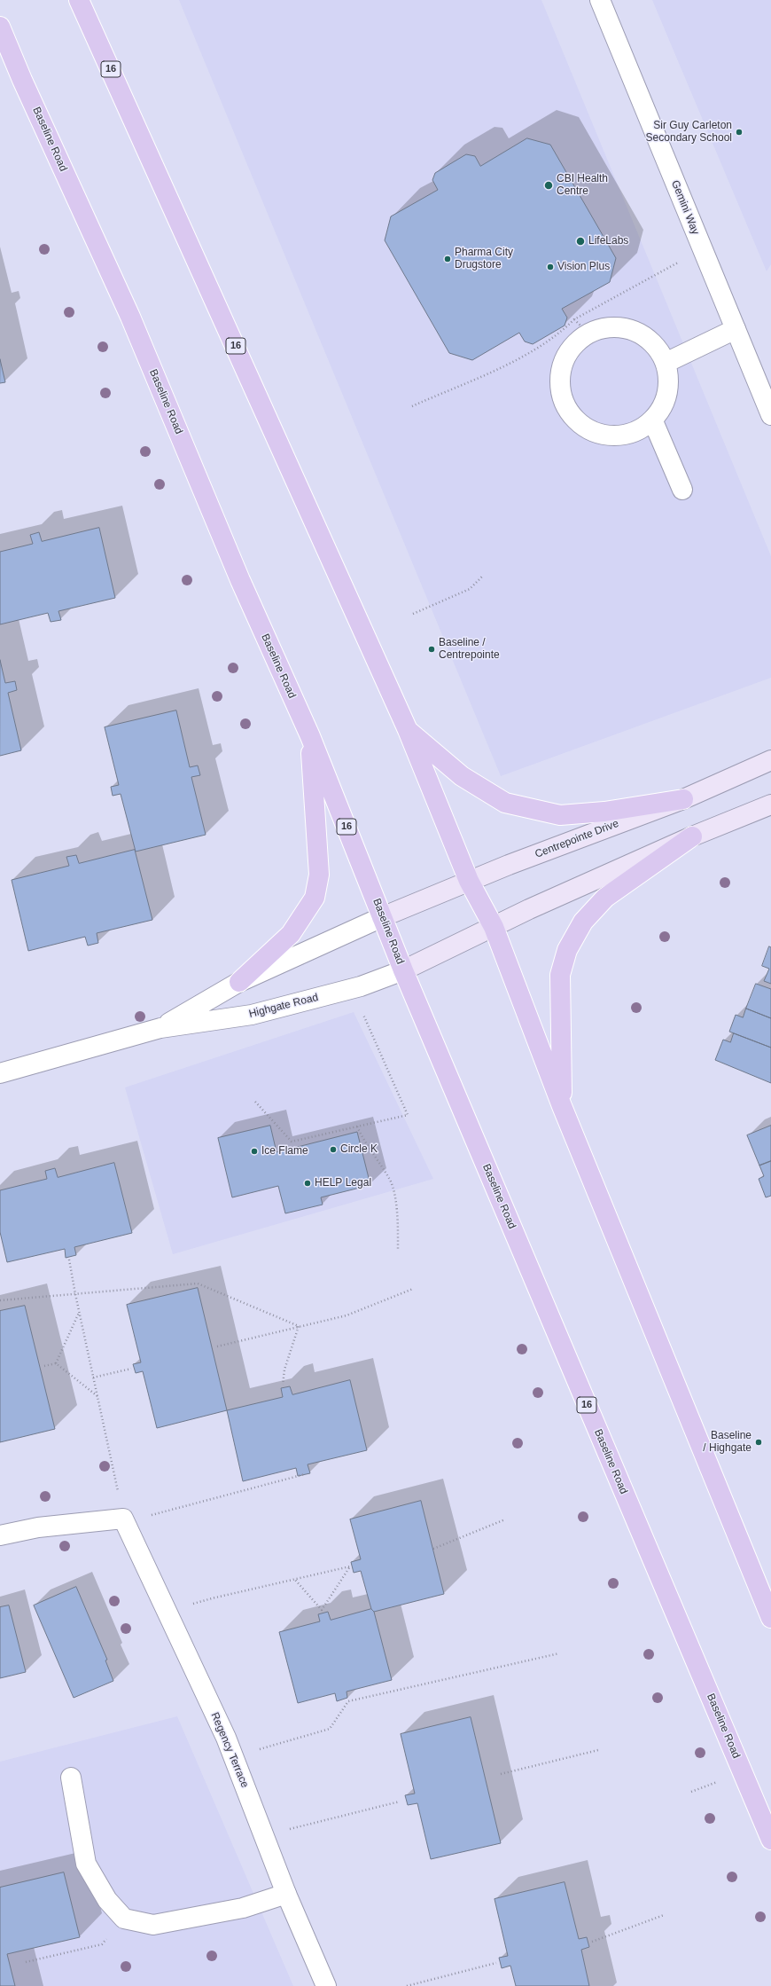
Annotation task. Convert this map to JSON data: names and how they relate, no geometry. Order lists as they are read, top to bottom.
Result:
{
  "streets": {
    "main road": ["16", "Baseline Road"],
    "street": [
      "Gemini Way",
      "Centrepointe Drive",
      "Highgate Road",
      "Regency Terrace"
    ]
  },
  "crossings": [
    ["16", "Centrepointe Drive"],
    ["Baseline Road", "Centrepointe Drive"],
    ["Baseline Road", "Highgate Road"],
    ["Centrepointe Drive", "Highgate Road"]
  ],
  "places": [
    "Sir Guy Carleton Secondary School",
    "CBI Health Centre",
    "LifeLabs",
    "Pharma City Drugstore",
    "Vision Plus",
    "Baseline / Centrepointe",
    "Circle K",
    "Ice Flame",
    "HELP Legal",
    "Baseline / Highgate"
  ]
}
